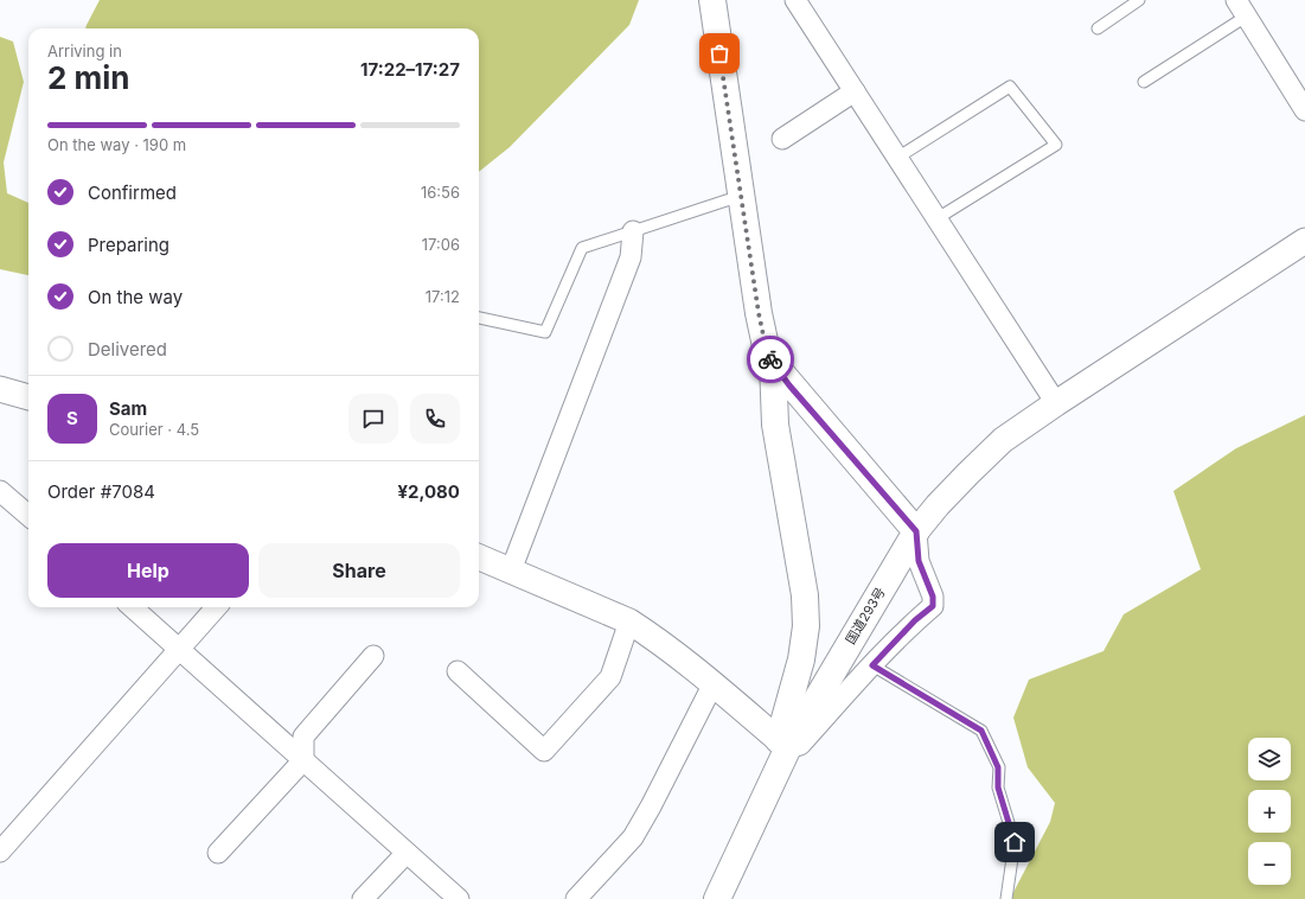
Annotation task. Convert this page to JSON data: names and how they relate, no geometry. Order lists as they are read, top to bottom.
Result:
{
  "streets": {
    "highway": ["国道293号"]
  },
  "page": {
    "heading": ["2 min", "Arriving in", "17:22–17:27"],
    "panel": [
      "Sam",
      "Courier · 4.5",
      "Order #7084",
      "¥2,080"
    ],
    "bar": "On the way · 190 m",
    "list": [
      ["Confirmed", "16:56"],
      ["Preparing", "17:06"],
      ["On the way", "17:12"],
      "Delivered"
    ],
    "round": "S",
    "buttons": ["Help", "Share"],
    "map_buttons": ["+", "−"]
  }
}
